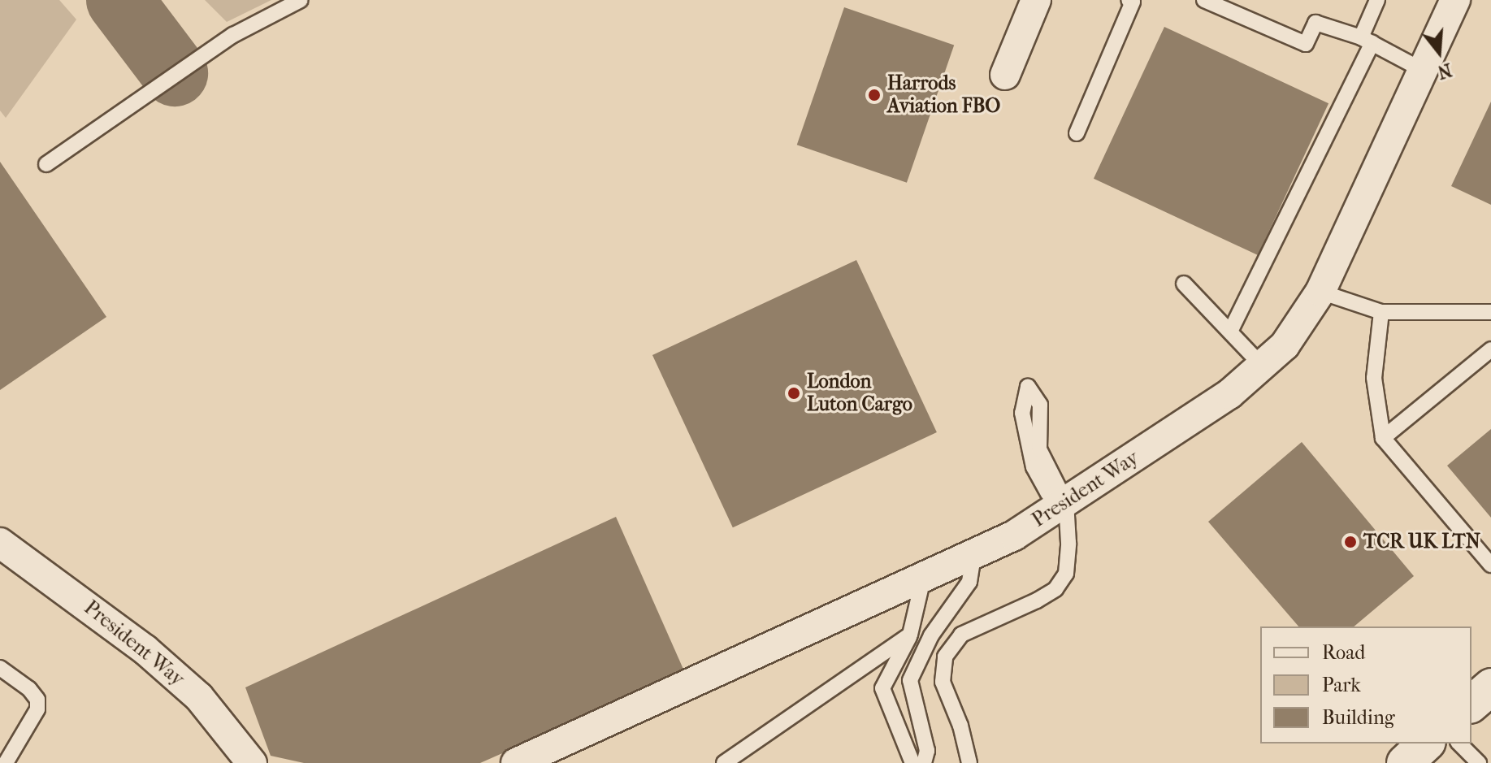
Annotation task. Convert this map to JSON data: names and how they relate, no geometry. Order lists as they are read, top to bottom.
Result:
{
  "streets": {
    "street": ["President Way"]
  },
  "places": ["Harrods Aviation FBO", "London Luton Cargo", "TCR UK LTN"],
  "legend": ["Road", "Park", "Building"],
  "north": "bottom"
}
